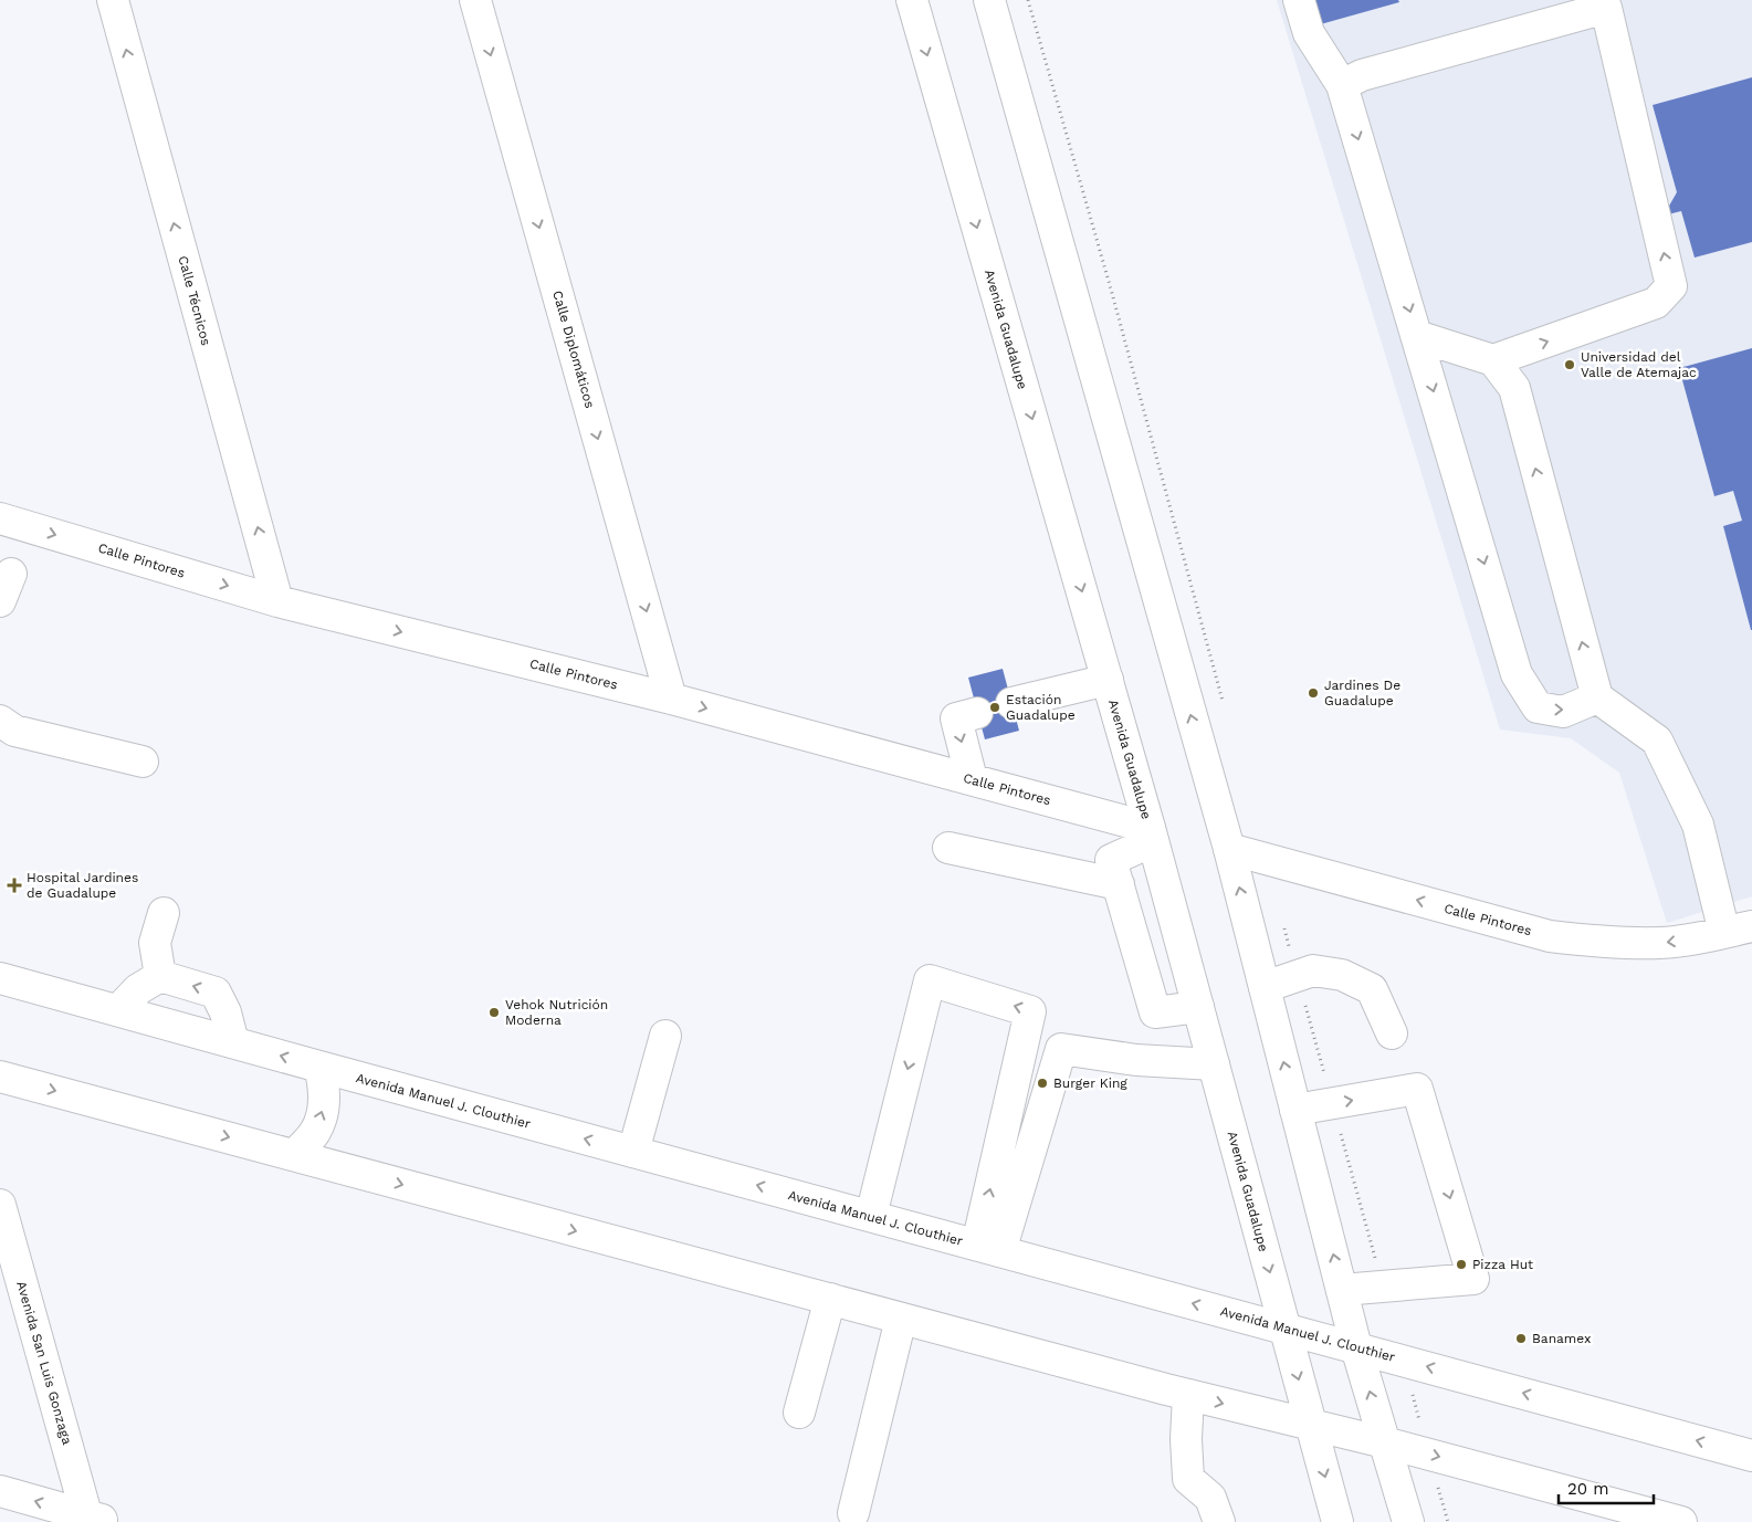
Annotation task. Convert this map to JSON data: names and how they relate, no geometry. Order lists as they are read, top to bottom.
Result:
{
  "streets": {
    "main road": [
      "Calle Técnicos",
      "Avenida Guadalupe",
      "Calle Diplomáticos",
      "Calle Pintores",
      "Avenida Manuel J. Clouthier",
      "Avenida San Luis Gonzaga"
    ]
  },
  "crossings": [
    ["Calle Técnicos", "Calle Pintores"],
    ["Avenida Guadalupe", "Calle Pintores"],
    ["Avenida Guadalupe", "Avenida Manuel J. Clouthier"],
    ["Calle Diplomáticos", "Calle Pintores"]
  ],
  "one_way": ["Calle Técnicos", "Calle Diplomáticos"],
  "places": {
    "other": [
      "Universidad del Valle de Atemajac",
      "Jardines De Guadalupe",
      "Estación Guadalupe",
      "Vehok Nutrición Moderna",
      "Burger King",
      "Pizza Hut",
      "Banamex"
    ],
    "health": ["Hospital Jardines de Guadalupe"]
  },
  "scale_bar": "20 m"
}
